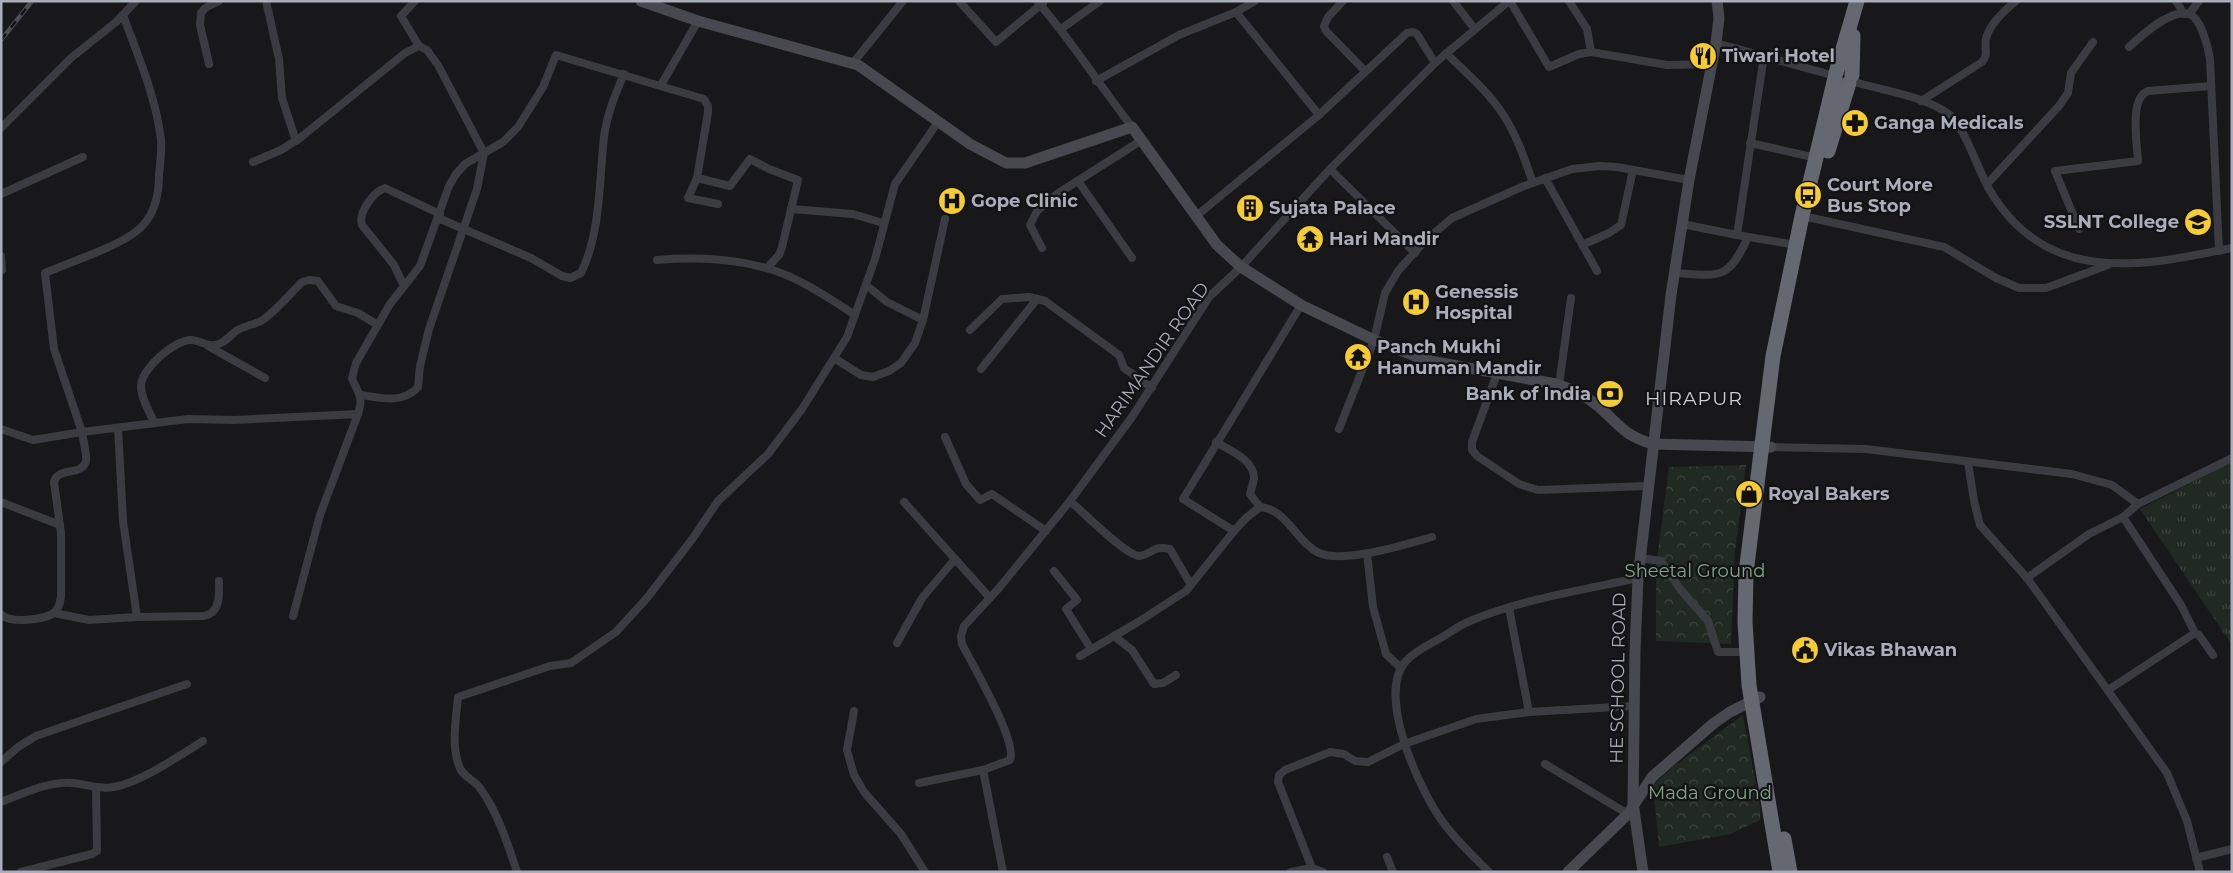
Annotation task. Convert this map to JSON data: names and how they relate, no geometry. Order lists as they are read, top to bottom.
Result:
{
  "streets": {
    "main road": ["HE SCHOOL ROAD"],
    "street": ["HARIMANDIR ROAD"]
  },
  "districts": ["HIRAPUR"],
  "parks": ["Sheetal Ground", "Mada Ground"],
  "places": {
    "restaurant": ["Tiwari Hotel"],
    "pharmacy": ["Ganga Medicals"],
    "bus stop": ["Court More Bus Stop"],
    "hospital": ["Gope Clinic", "Genessis Hospital"],
    "building": ["Sujata Palace"],
    "school or university": ["SSLNT College"],
    "temple": ["Hari Mandir", "Panch Mukhi Hanuman Mandir"],
    "bank": ["Bank of India"],
    "shop": ["Royal Bakers"],
    "public building": ["Vikas Bhawan"]
  }
}
